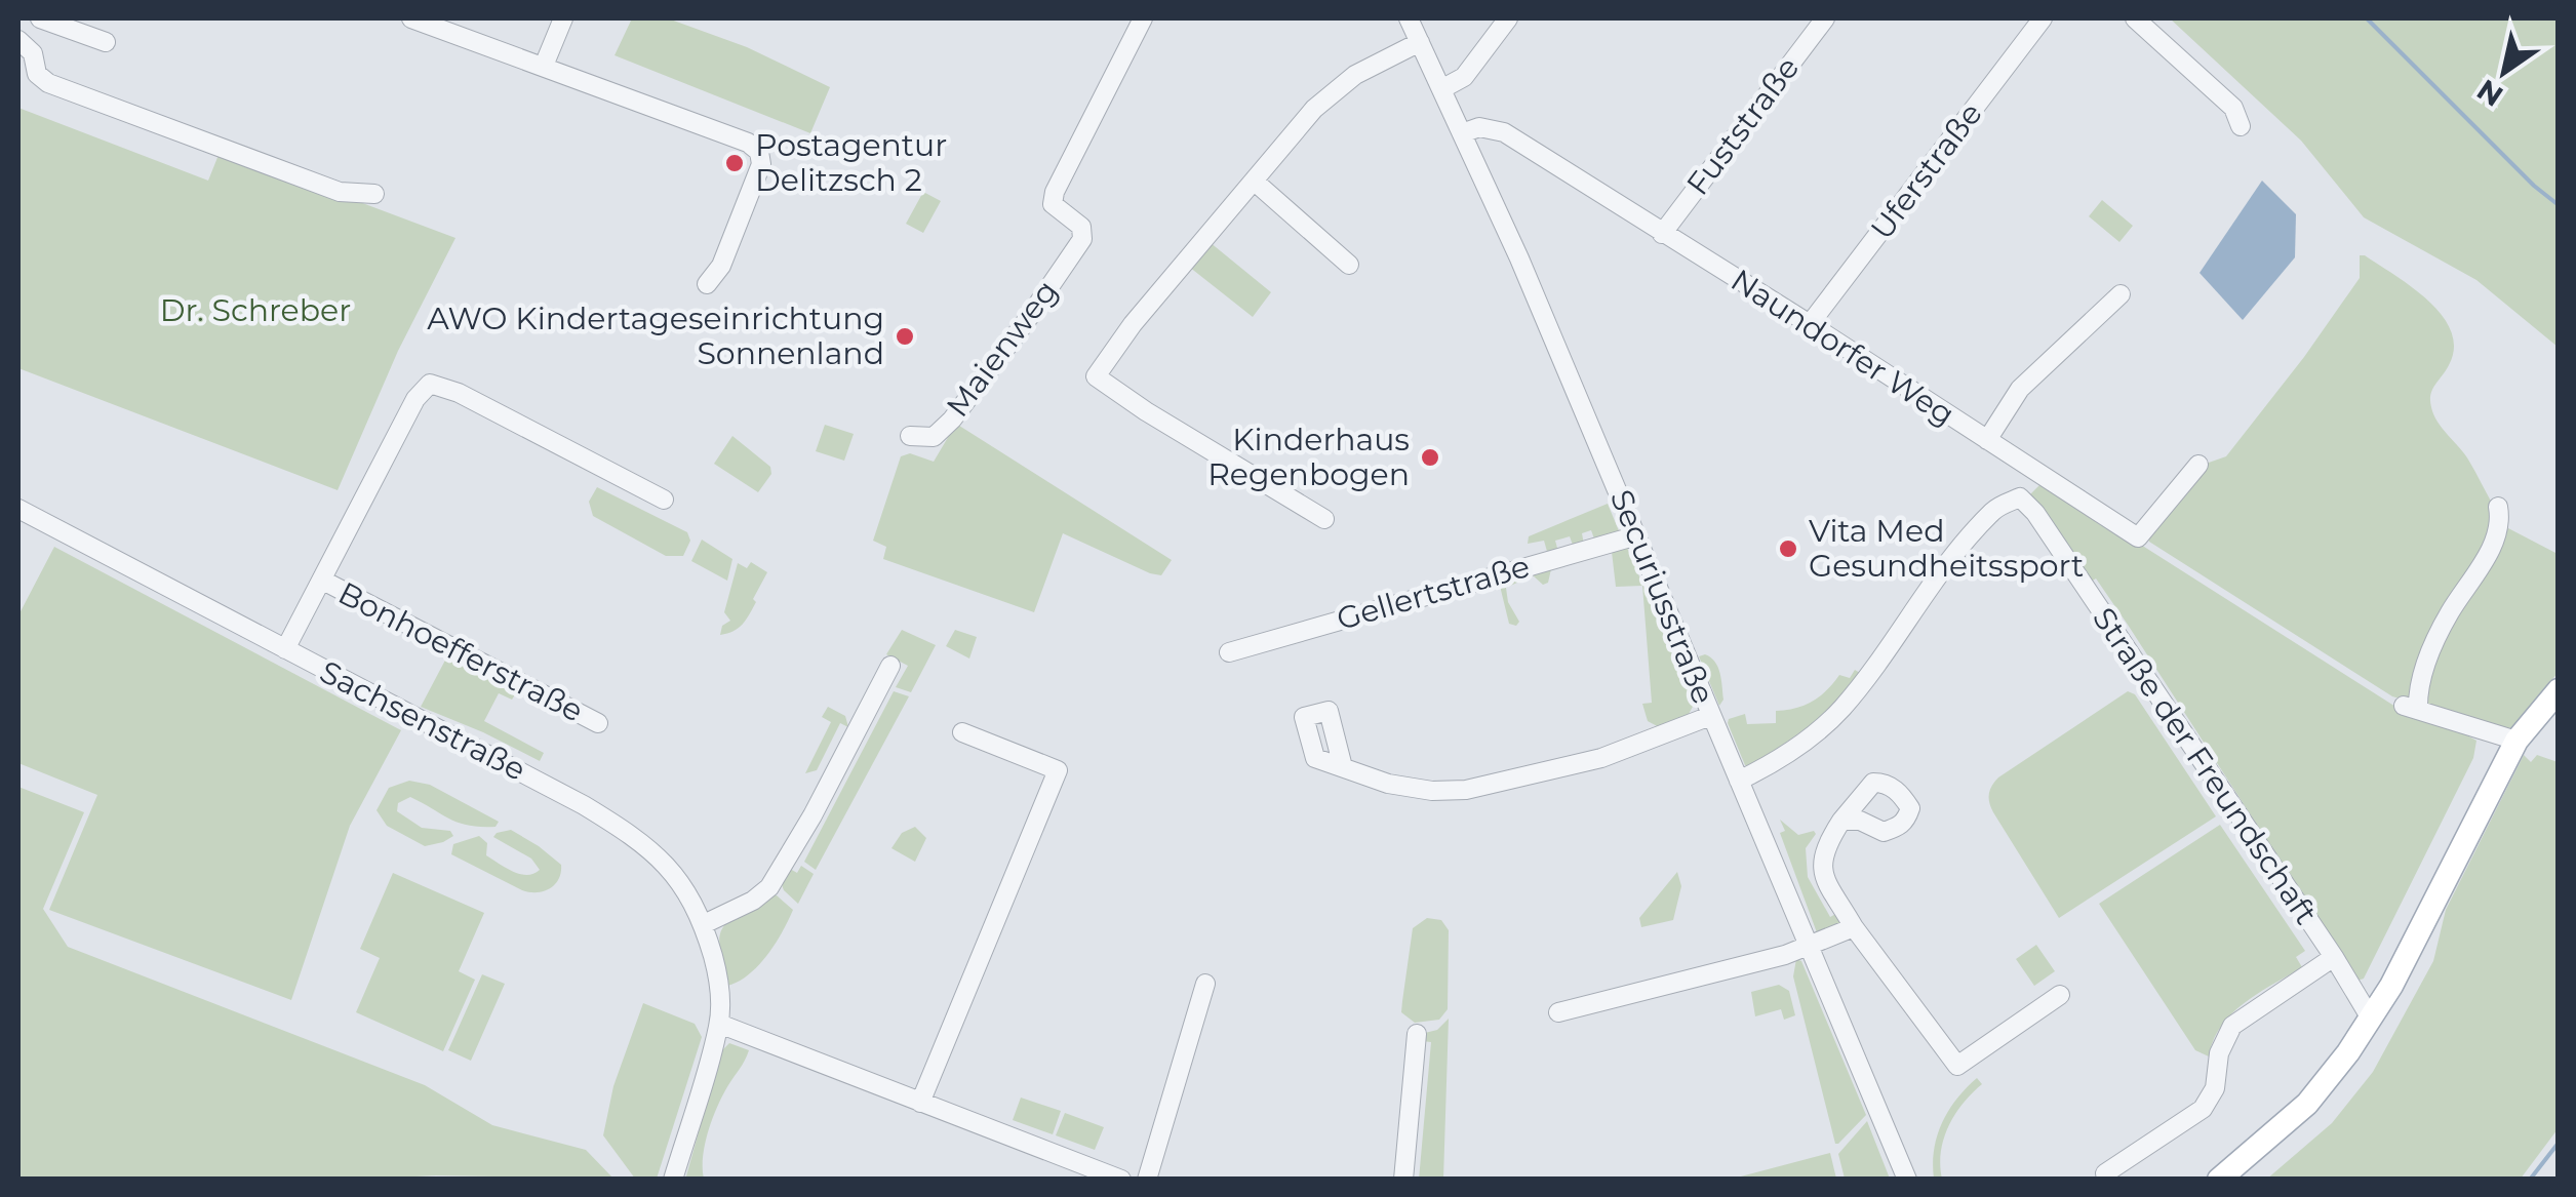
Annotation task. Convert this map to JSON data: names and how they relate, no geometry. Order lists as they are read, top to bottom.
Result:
{
  "streets": {
    "street": [
      "Fuststraße",
      "Uferstraße",
      "Naundorfer Weg",
      "Maienweg",
      "Gellertstraße",
      "Securiusstraße",
      "Bonhoefferstraße",
      "Sachsenstraße",
      "Straße der Freundschaft"
    ]
  },
  "crossings": [
    ["Fuststraße", "Naundorfer Weg"],
    ["Uferstraße", "Naundorfer Weg"],
    ["Naundorfer Weg", "Securiusstraße"],
    ["Gellertstraße", "Securiusstraße"],
    ["Securiusstraße", "Straße der Freundschaft"]
  ],
  "parks": ["Dr. Schreber"],
  "places": [
    "Postagentur Delitzsch 2",
    "AWO Kindertageseinrichtung Sonnenland",
    "Kinderhaus Regenbogen",
    "Vita Med Gesundheitssport"
  ],
  "north": "bottom left"
}
